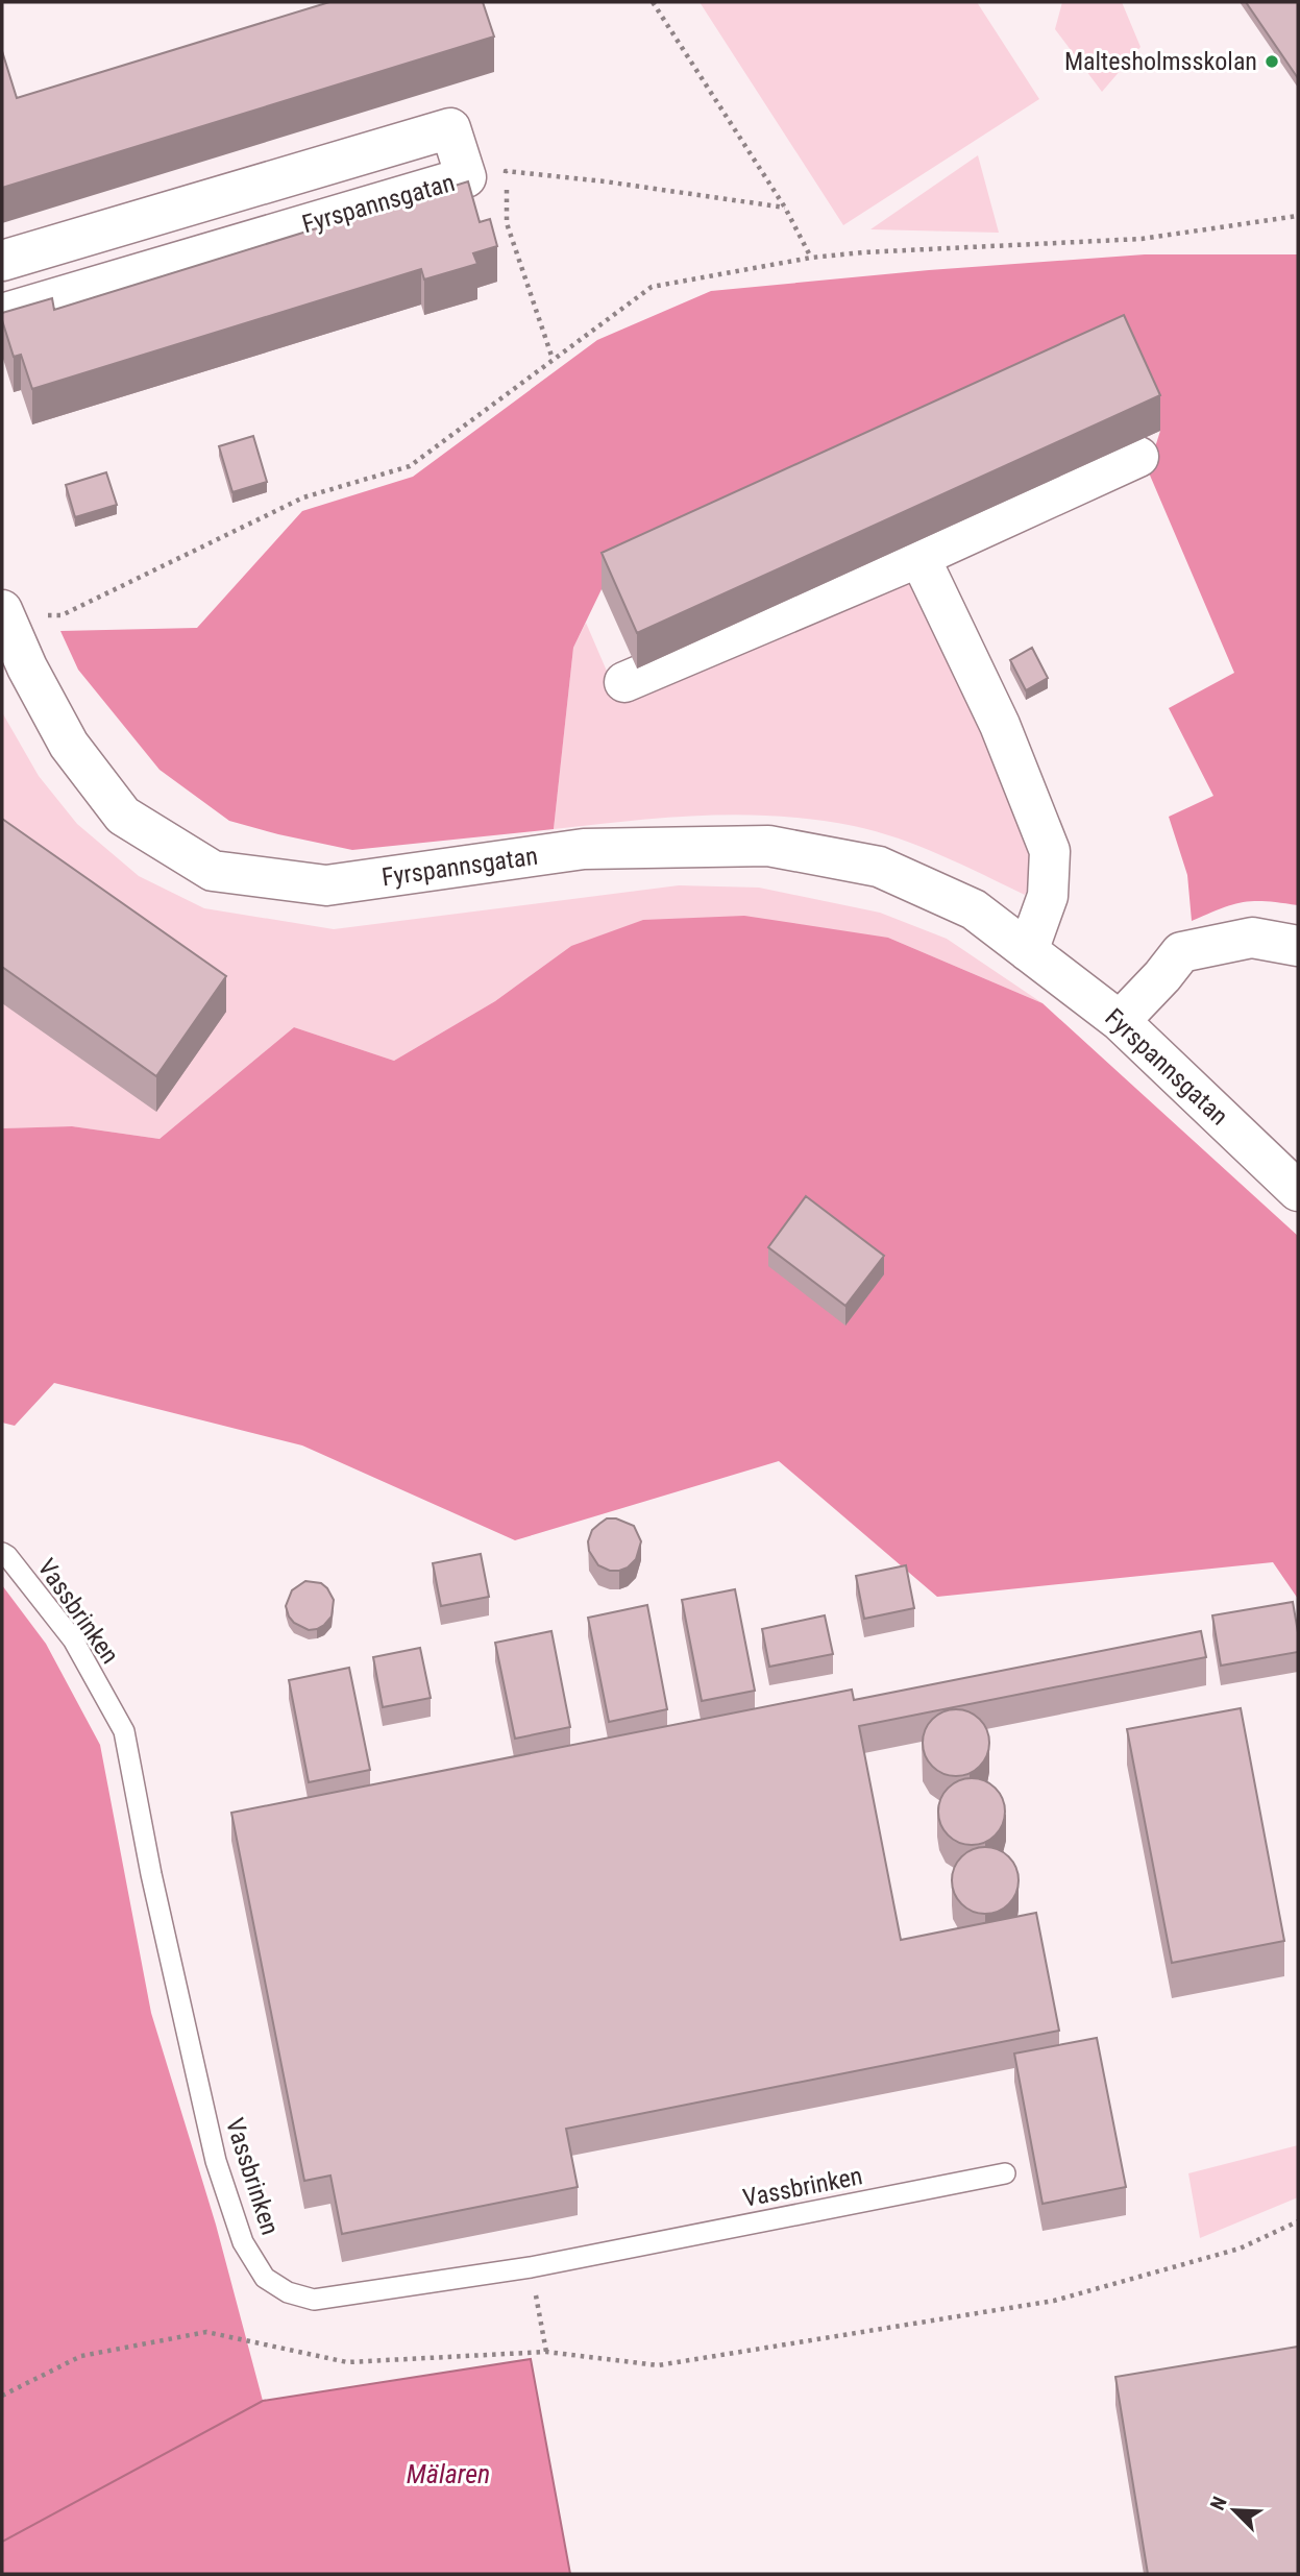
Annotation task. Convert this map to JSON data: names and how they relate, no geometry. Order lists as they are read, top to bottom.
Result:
{
  "streets": {
    "street": ["Fyrspannsgatan"],
    "lane": ["Vassbrinken"]
  },
  "water": ["Mälaren"],
  "places": ["Maltesholmsskolan"],
  "north": "top left"
}
